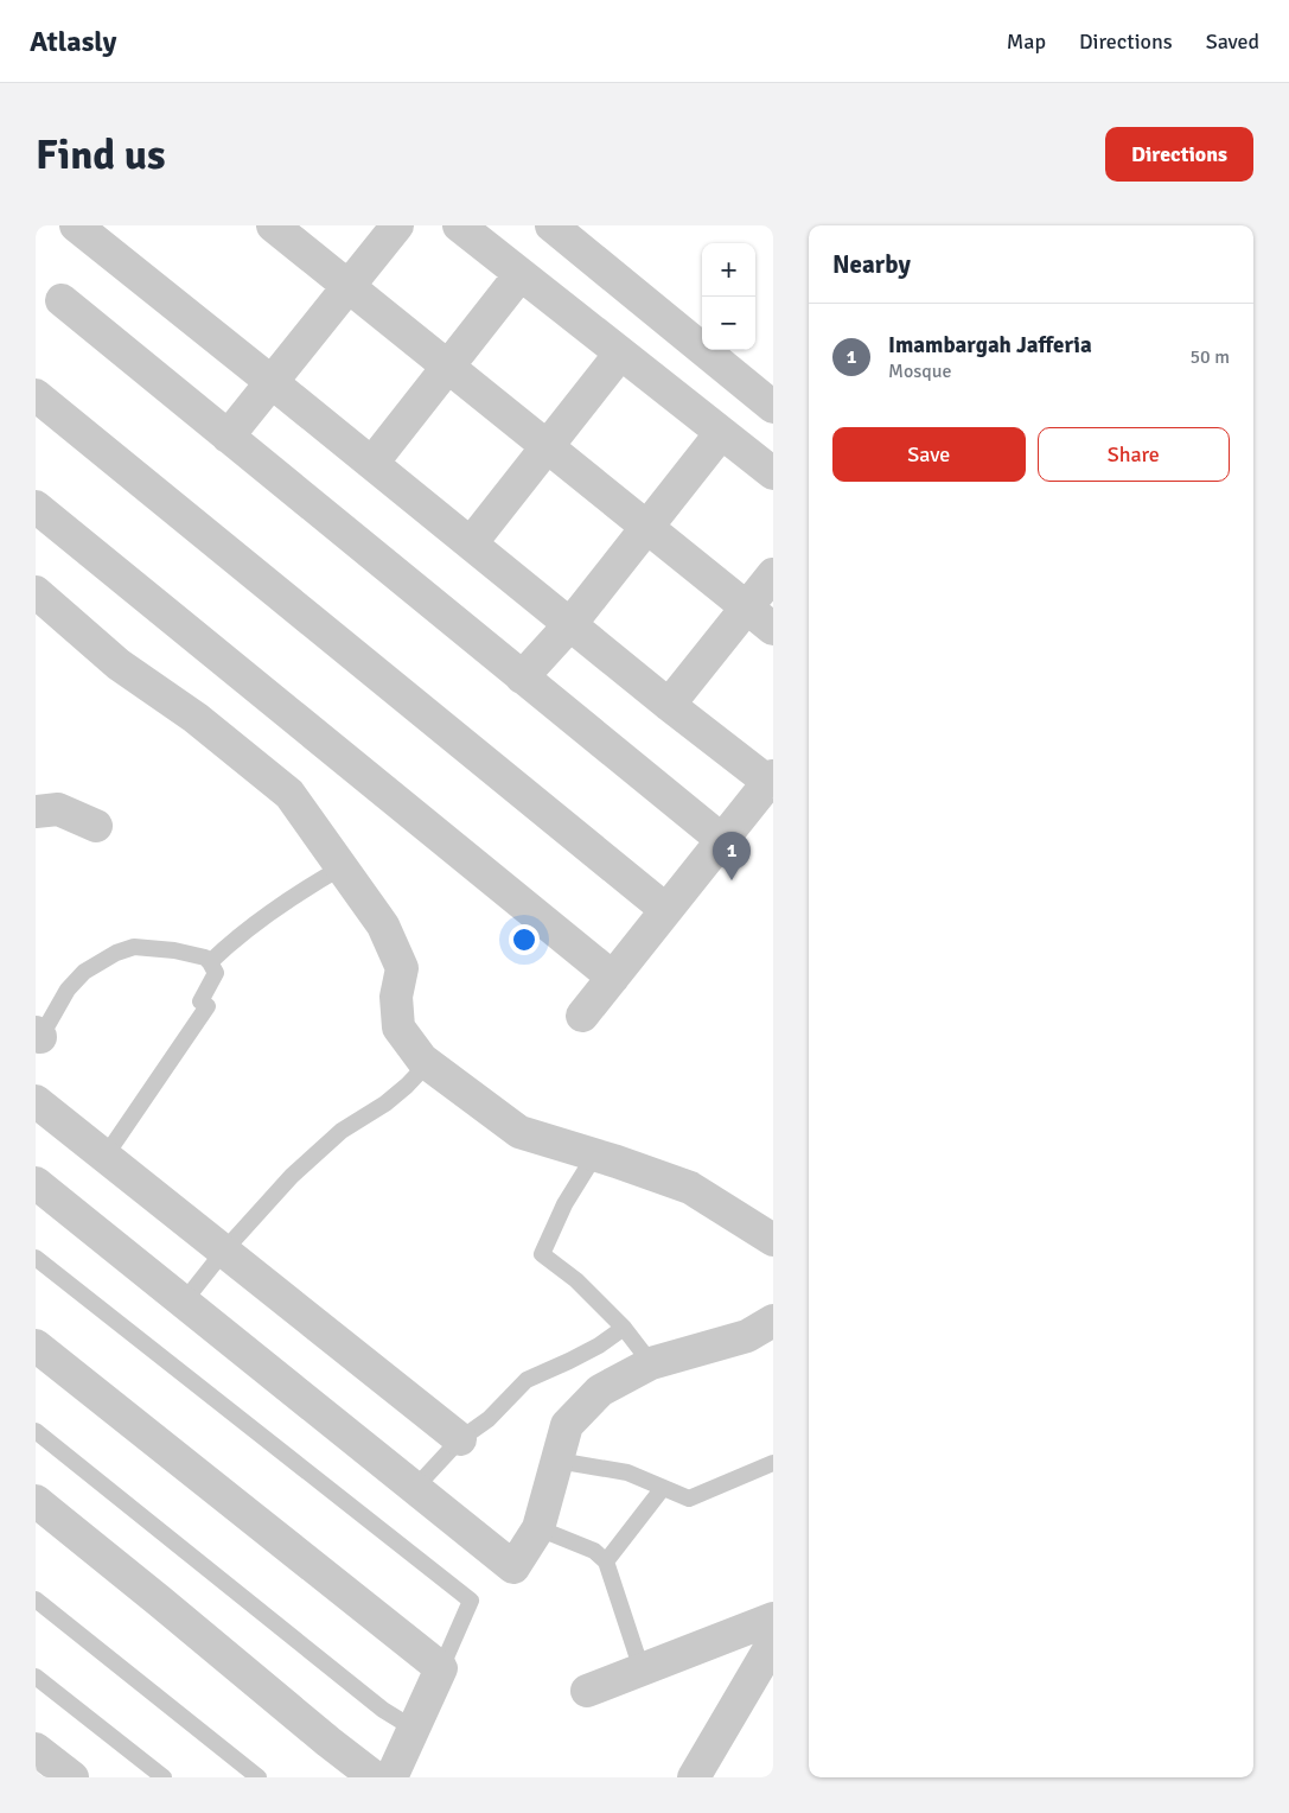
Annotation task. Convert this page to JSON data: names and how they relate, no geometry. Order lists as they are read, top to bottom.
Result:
{
  "page": {
    "header": "Atlasly",
    "nav": ["Map", "Directions", "Saved"],
    "buttons": [
      "Directions",
      ["Save", "Share"]
    ],
    "title": "Find us",
    "heading": "Nearby",
    "map_buttons": ["+", "−"],
    "list": [
      {
        "mark": "1",
        "name": "Imambargah Jafferia",
        "note": "Mosque",
        "value": "50 m"
      }
    ],
    "pins": "1"
  }
}
